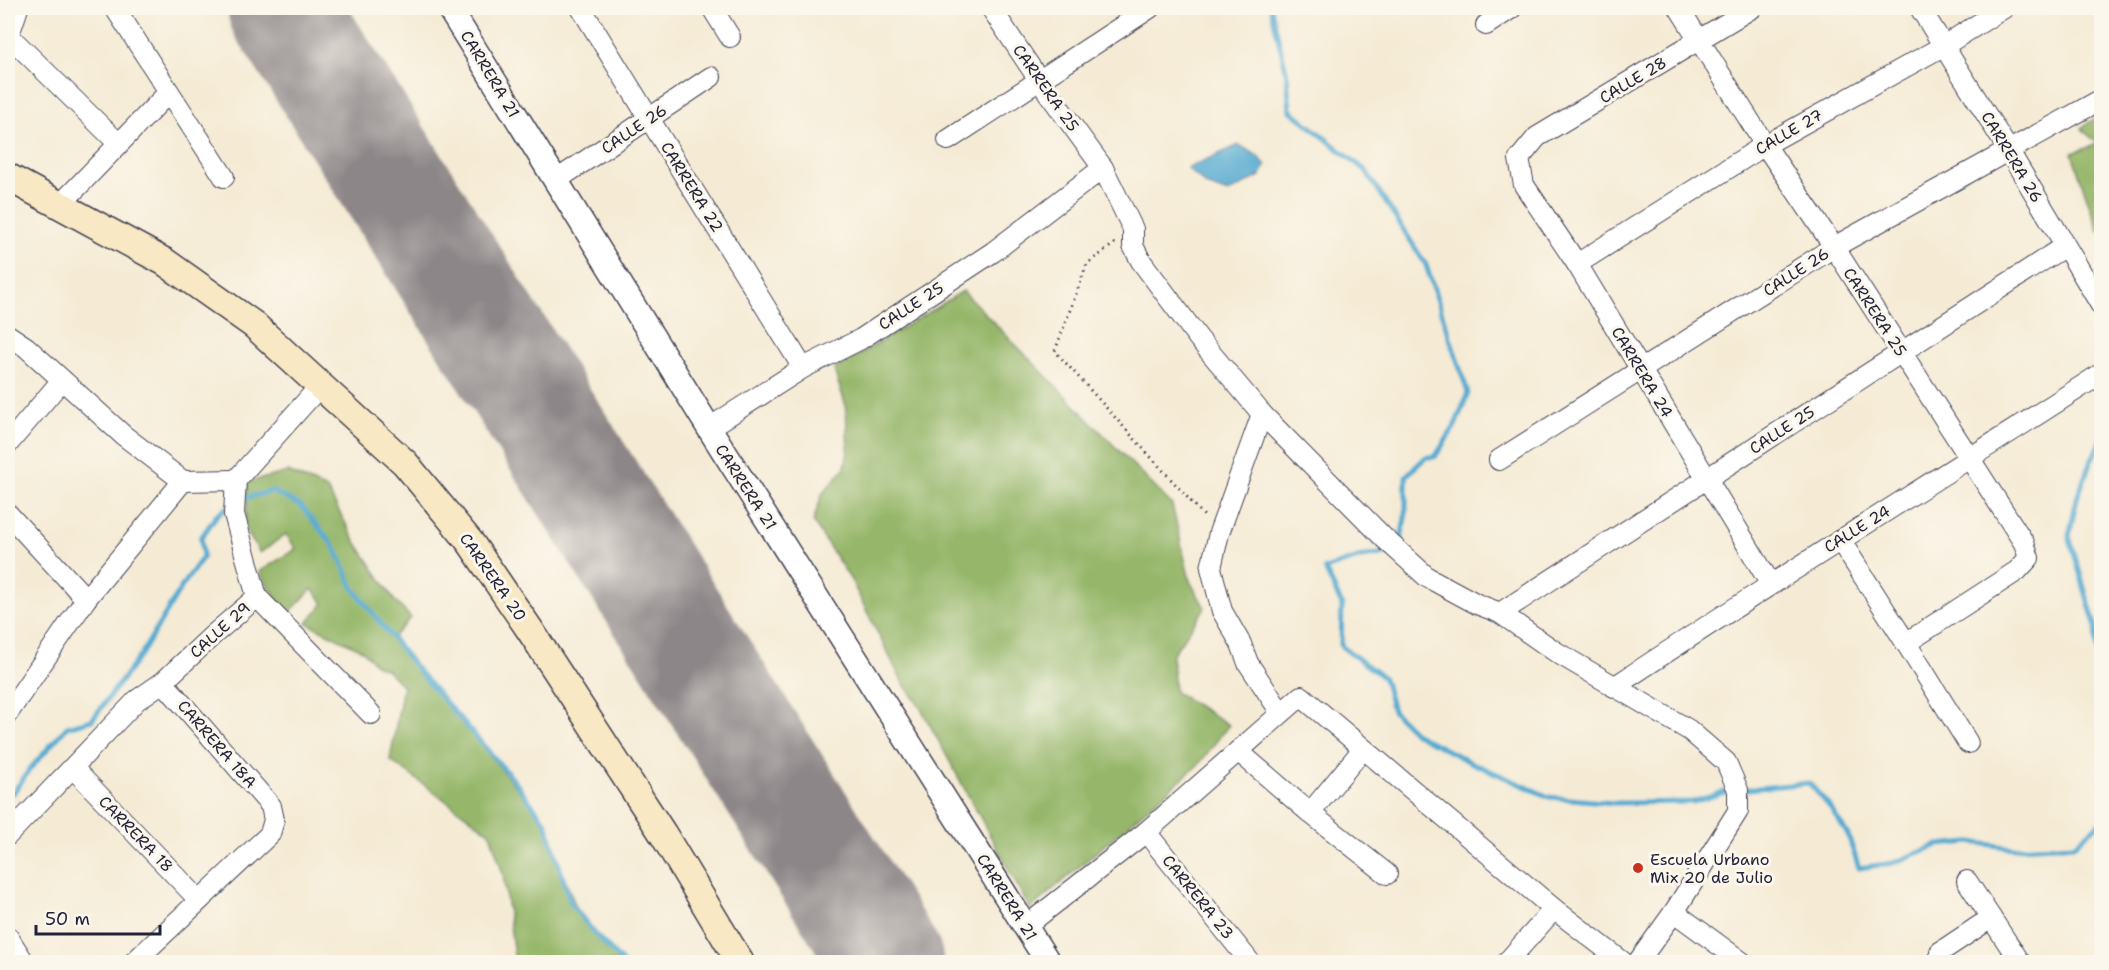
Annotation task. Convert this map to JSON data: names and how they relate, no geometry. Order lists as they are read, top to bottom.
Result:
{
  "streets": {
    "main road": ["CARRERA 20"],
    "street": [
      "CARRERA 21",
      "CALLE 28",
      "CARRERA 25",
      "CALLE 26",
      "CALLE 27",
      "CARRERA 26",
      "CARRERA 22",
      "CALLE 25",
      "CARRERA 24",
      "CALLE 24",
      "CALLE 29",
      "CARRERA 18A",
      "CARRERA 18",
      "CARRERA 23"
    ]
  },
  "crossings": [
    ["CARRERA 21", "CALLE 26"],
    ["CARRERA 21", "CALLE 25"],
    ["CALLE 28", "CARRERA 25"],
    ["CALLE 28", "CARRERA 24"],
    ["CARRERA 25", "CALLE 26"],
    ["CARRERA 25", "CALLE 27"],
    ["CARRERA 25", "CALLE 25"],
    ["CARRERA 25", "CALLE 24"],
    ["CALLE 26", "CARRERA 26"],
    ["CALLE 26", "CARRERA 22"],
    ["CALLE 26", "CARRERA 24"],
    ["CALLE 27", "CARRERA 26"],
    ["CALLE 27", "CARRERA 24"],
    ["CARRERA 26", "CALLE 25"],
    ["CARRERA 22", "CALLE 25"],
    ["CALLE 25", "CARRERA 24"],
    ["CARRERA 24", "CALLE 24"],
    ["CALLE 29", "CARRERA 18A"],
    ["CALLE 29", "CARRERA 18"],
    ["CARRERA 18A", "CARRERA 18"]
  ],
  "places": ["Escuela Urbano Mix 20 de Julio"],
  "scale_bar": "50 m"
}
